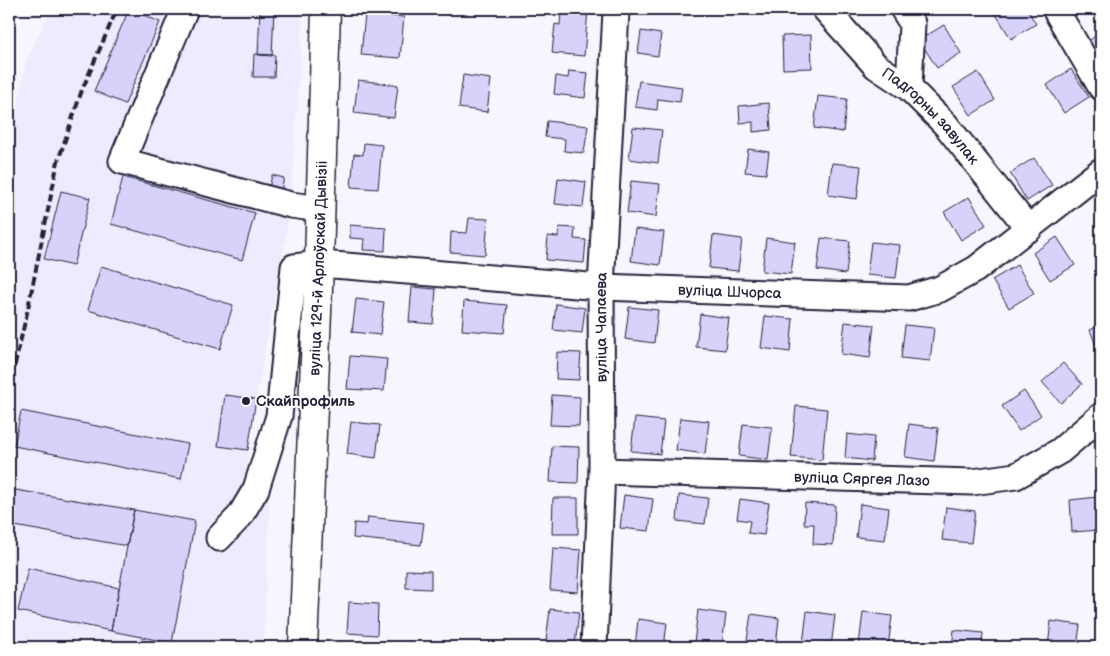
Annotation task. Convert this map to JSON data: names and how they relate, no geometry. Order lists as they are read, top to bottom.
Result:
{
  "streets": {
    "main road": ["вуліца 129-й Арлоўскай Дывізіі"],
    "street": [
      "Падгорны завулак",
      "вуліца Шчорса",
      "вуліца Чапаева",
      "вуліца Сяргея Лазо"
    ]
  },
  "crossings": [
    ["Падгорны завулак", "вуліца Шчорса"],
    ["вуліца 129-й Арлоўскай Дывізіі", "вуліца Шчорса"],
    ["вуліца Шчорса", "вуліца Чапаева"],
    ["вуліца Чапаева", "вуліца Сяргея Лазо"]
  ],
  "places": ["Скайпрофиль"]
}
